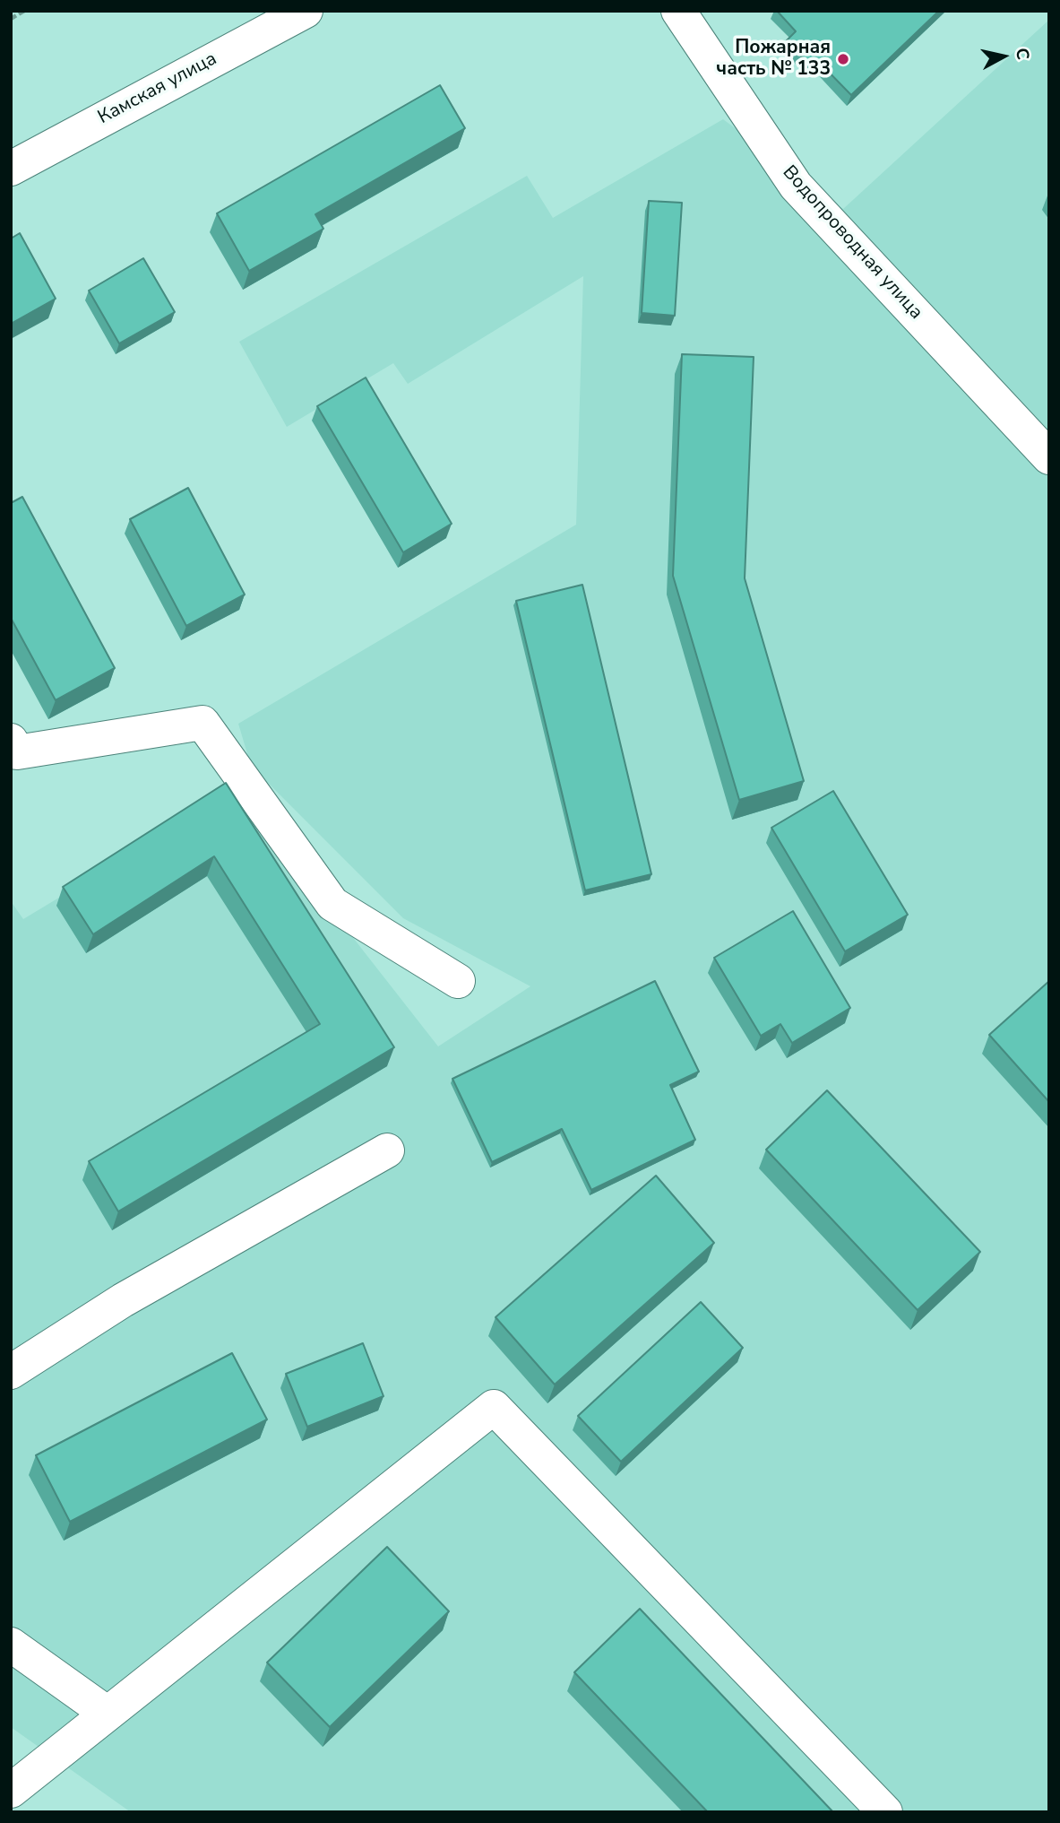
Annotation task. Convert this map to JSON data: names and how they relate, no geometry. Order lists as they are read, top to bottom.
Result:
{
  "streets": {
    "street": ["Камская улица", "Водопроводная улица"]
  },
  "places": ["Пожарная часть № 133"],
  "north": "right"
}
